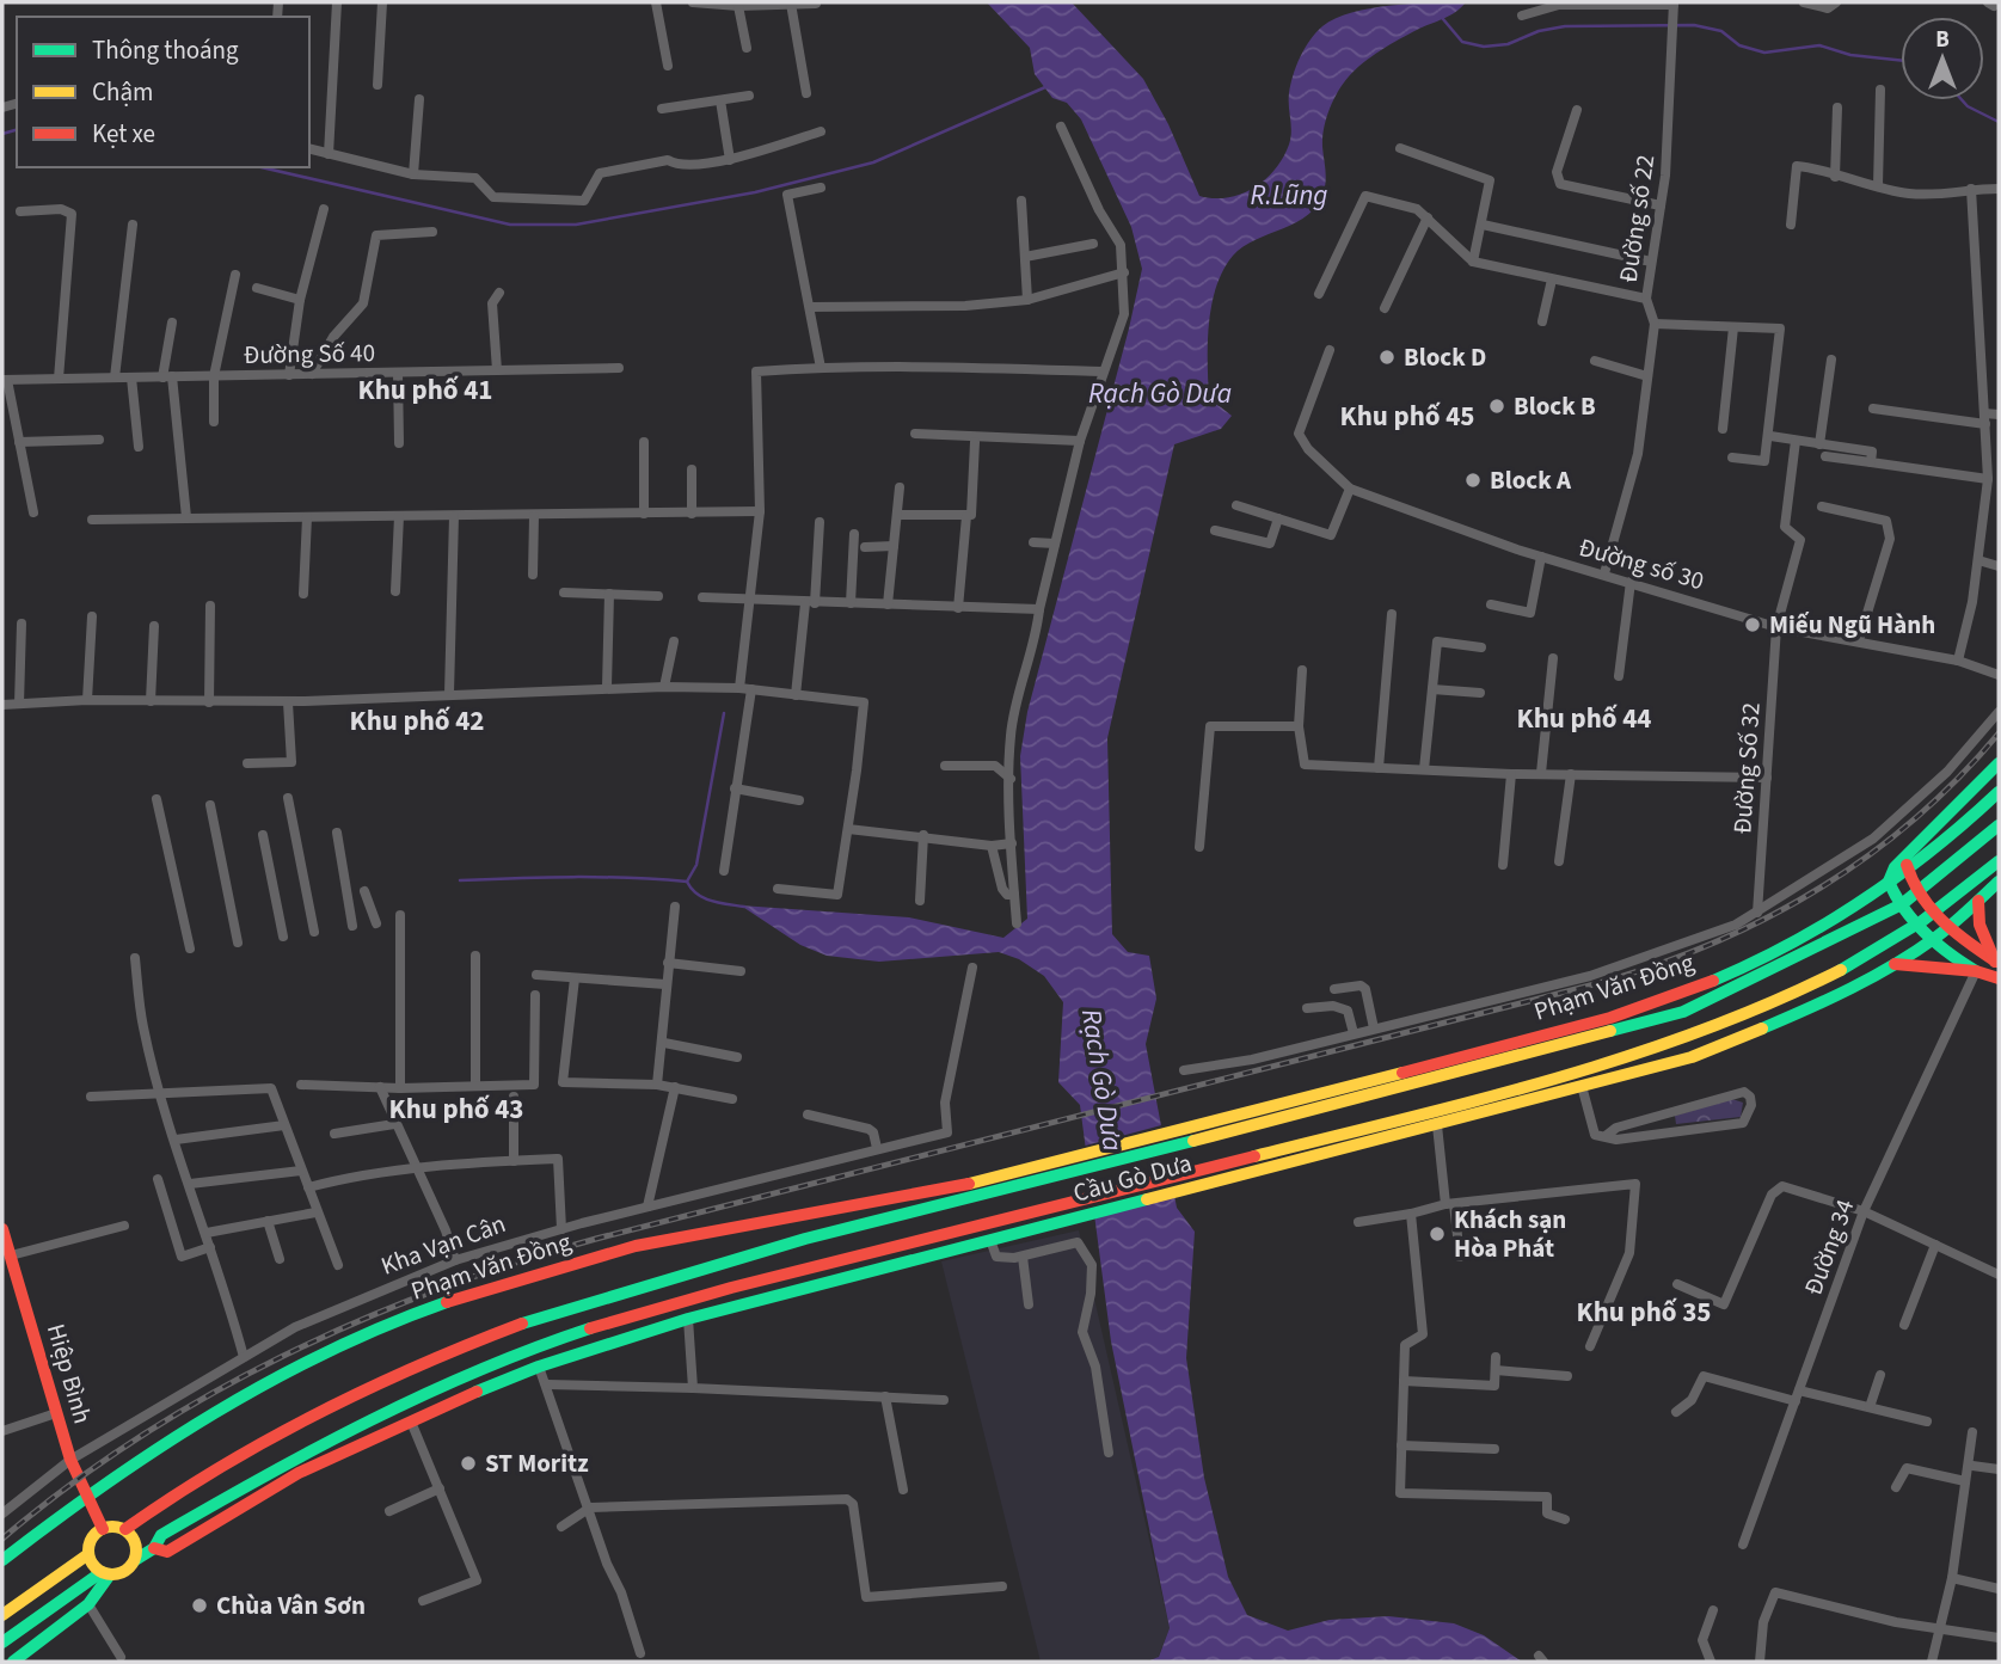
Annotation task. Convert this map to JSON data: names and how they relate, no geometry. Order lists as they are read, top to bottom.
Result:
{
  "streets": {
    "main road": ["Phạm Văn Đồng", "Cầu Gò Dưa", "Hiệp Bình"],
    "street": [
      "Đường số 22",
      "Đường Số 40",
      "Đường số 30",
      "Đường Số 32",
      "Kha Vạn Cân",
      "Đường 34"
    ]
  },
  "crossings": [
    ["Đường số 22", "Đường số 30"],
    ["Đường số 30", "Đường Số 32"],
    ["Phạm Văn Đồng", "Cầu Gò Dưa"],
    ["Phạm Văn Đồng", "Hiệp Bình"],
    ["Kha Vạn Cân", "Hiệp Bình"]
  ],
  "districts": [
    "Khu phố 41",
    "Khu phố 45",
    "Khu phố 44",
    "Khu phố 42",
    "Khu phố 43",
    "Khu phố 35"
  ],
  "water": ["R.Lũng", "Rạch Gò Dưa"],
  "places": [
    "Block D",
    "Block B",
    "Block A",
    "Miếu Ngũ Hành",
    "Khách sạn Hòa Phát",
    "ST Moritz",
    "Chùa Vân Sơn"
  ],
  "legend": ["Thông thoáng", "Chậm", "Kẹt xe"],
  "north": "top"
}
